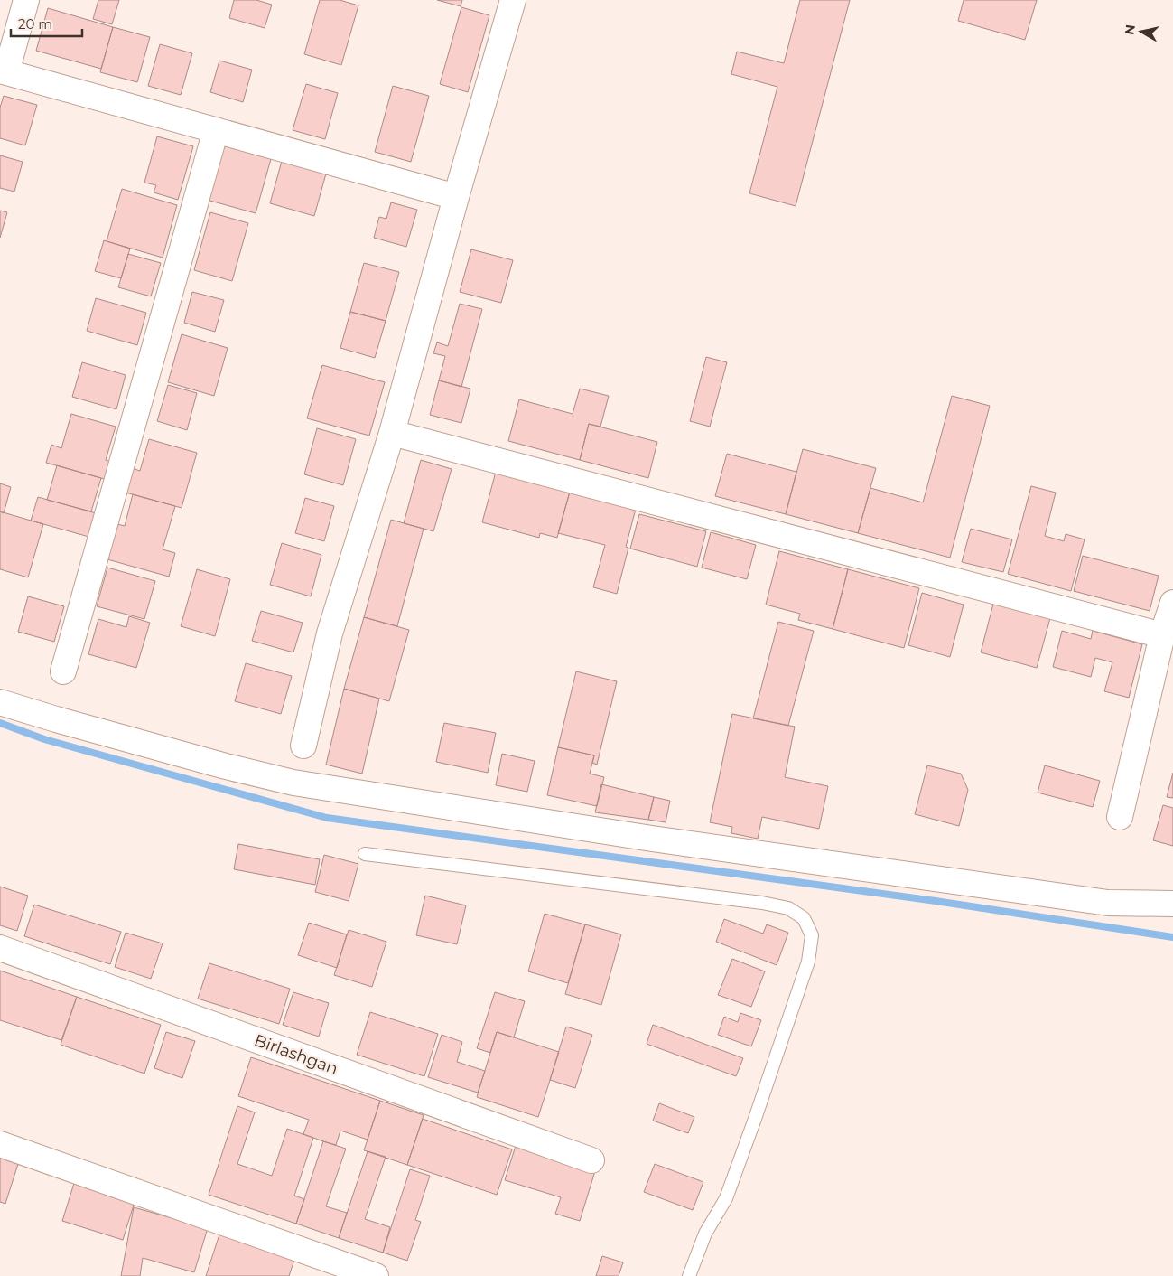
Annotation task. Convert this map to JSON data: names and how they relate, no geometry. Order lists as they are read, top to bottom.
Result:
{
  "streets": {
    "street": ["Birlashgan"]
  },
  "scale_bar": "20 m",
  "north": "left"
}
